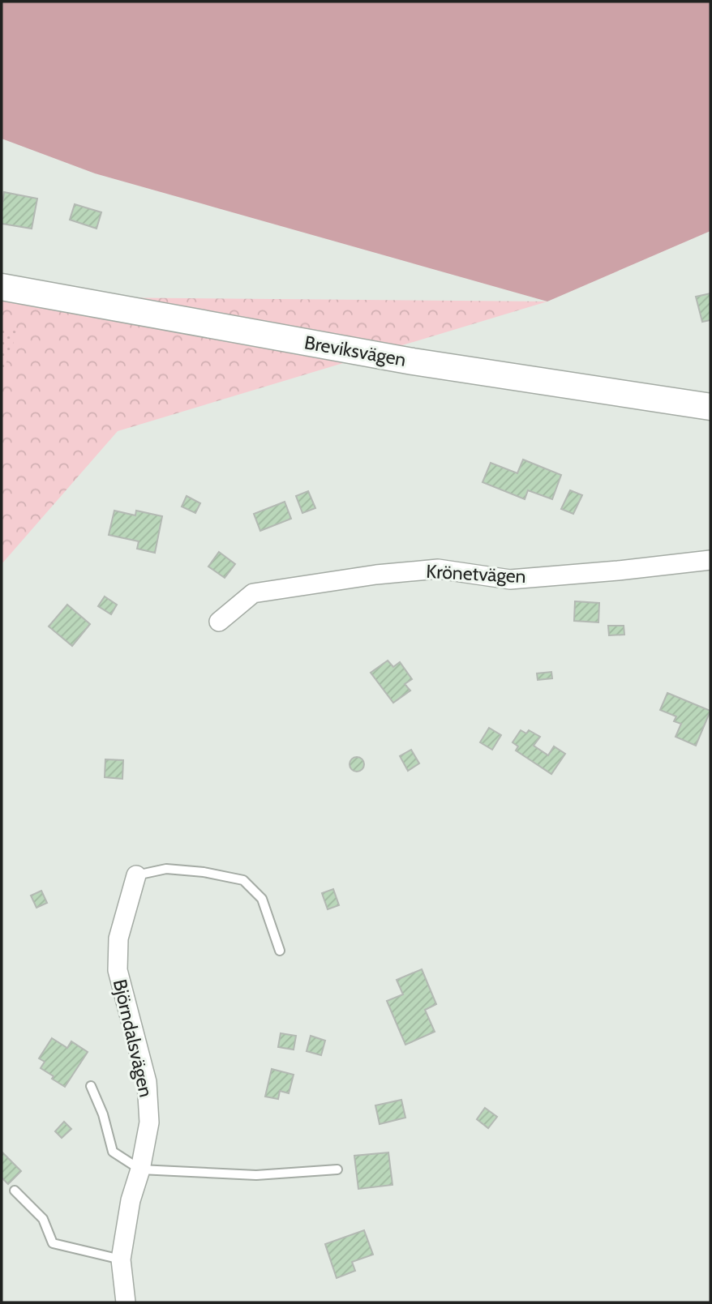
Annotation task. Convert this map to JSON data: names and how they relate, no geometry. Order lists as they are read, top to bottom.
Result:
{
  "streets": {
    "main road": ["Breviksvägen"],
    "street": ["Krönetvägen", "Björndalsvägen"]
  }
}
